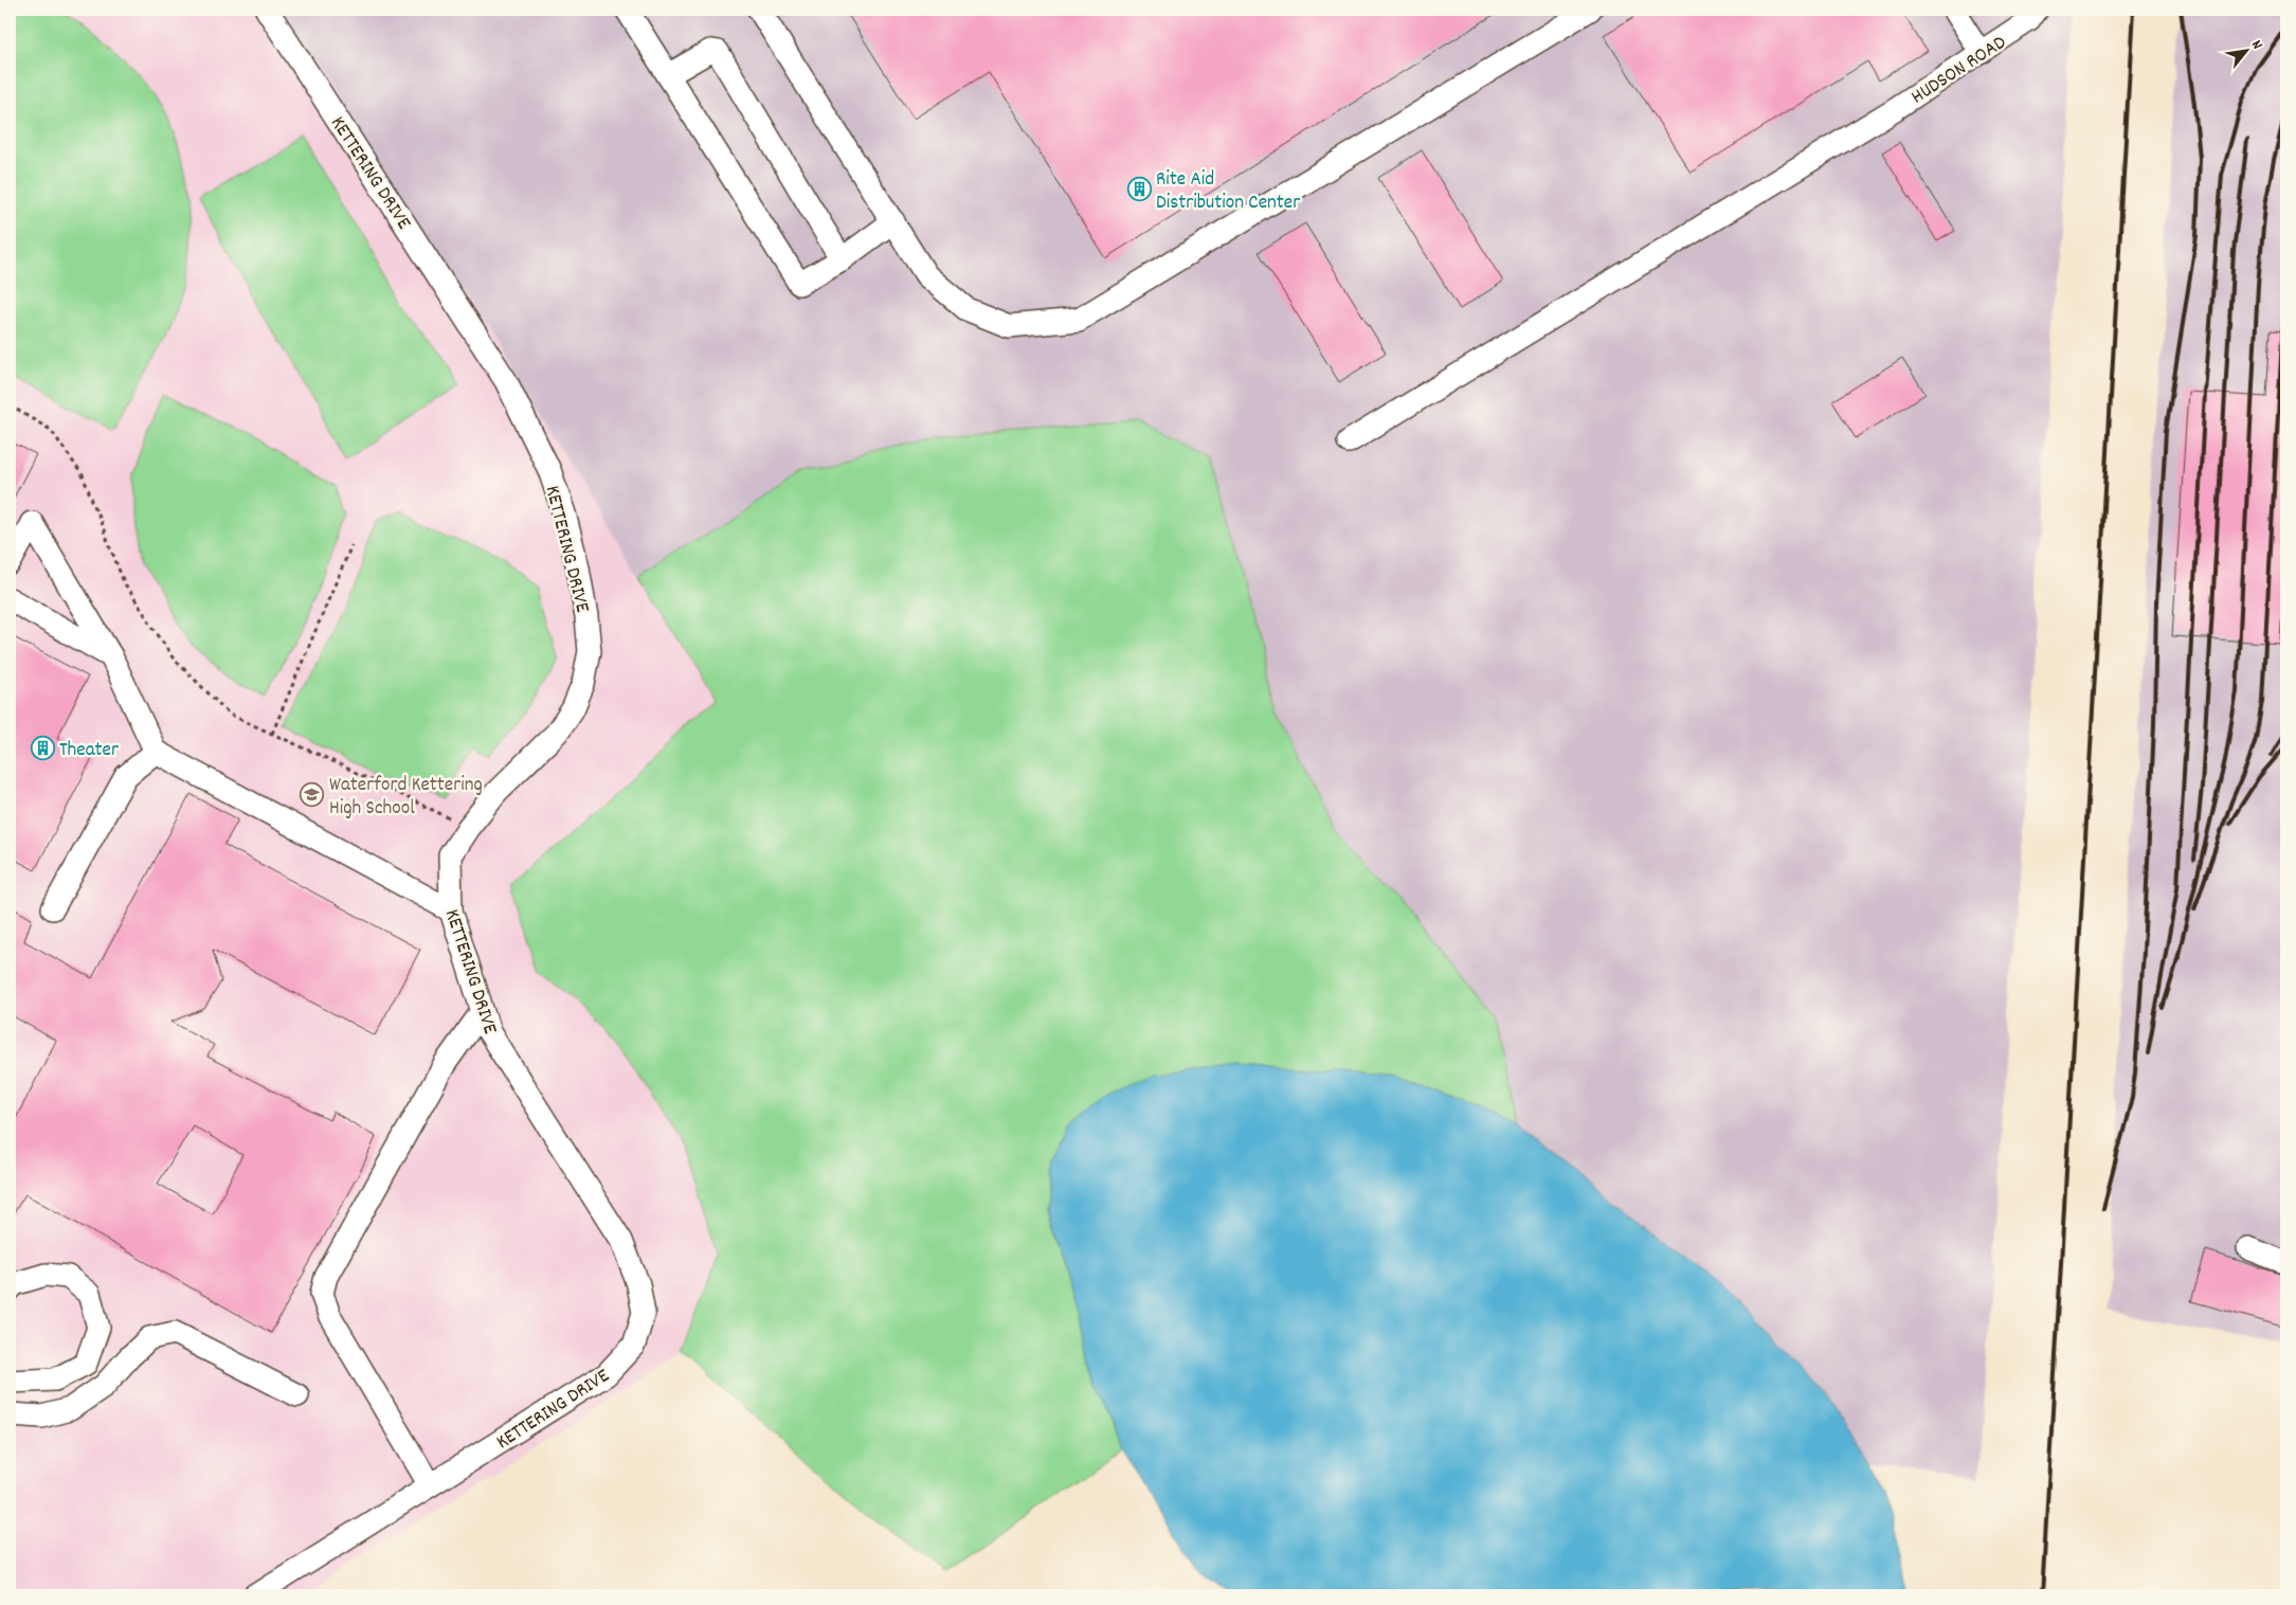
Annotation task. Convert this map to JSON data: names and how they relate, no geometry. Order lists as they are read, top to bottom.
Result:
{
  "streets": {
    "street": ["HUDSON ROAD", "KETTERING DRIVE"]
  },
  "places": {
    "building": ["Rite Aid Distribution Center", "Theater"],
    "school or university": ["Waterford Kettering High School"]
  },
  "north": "top right"
}
